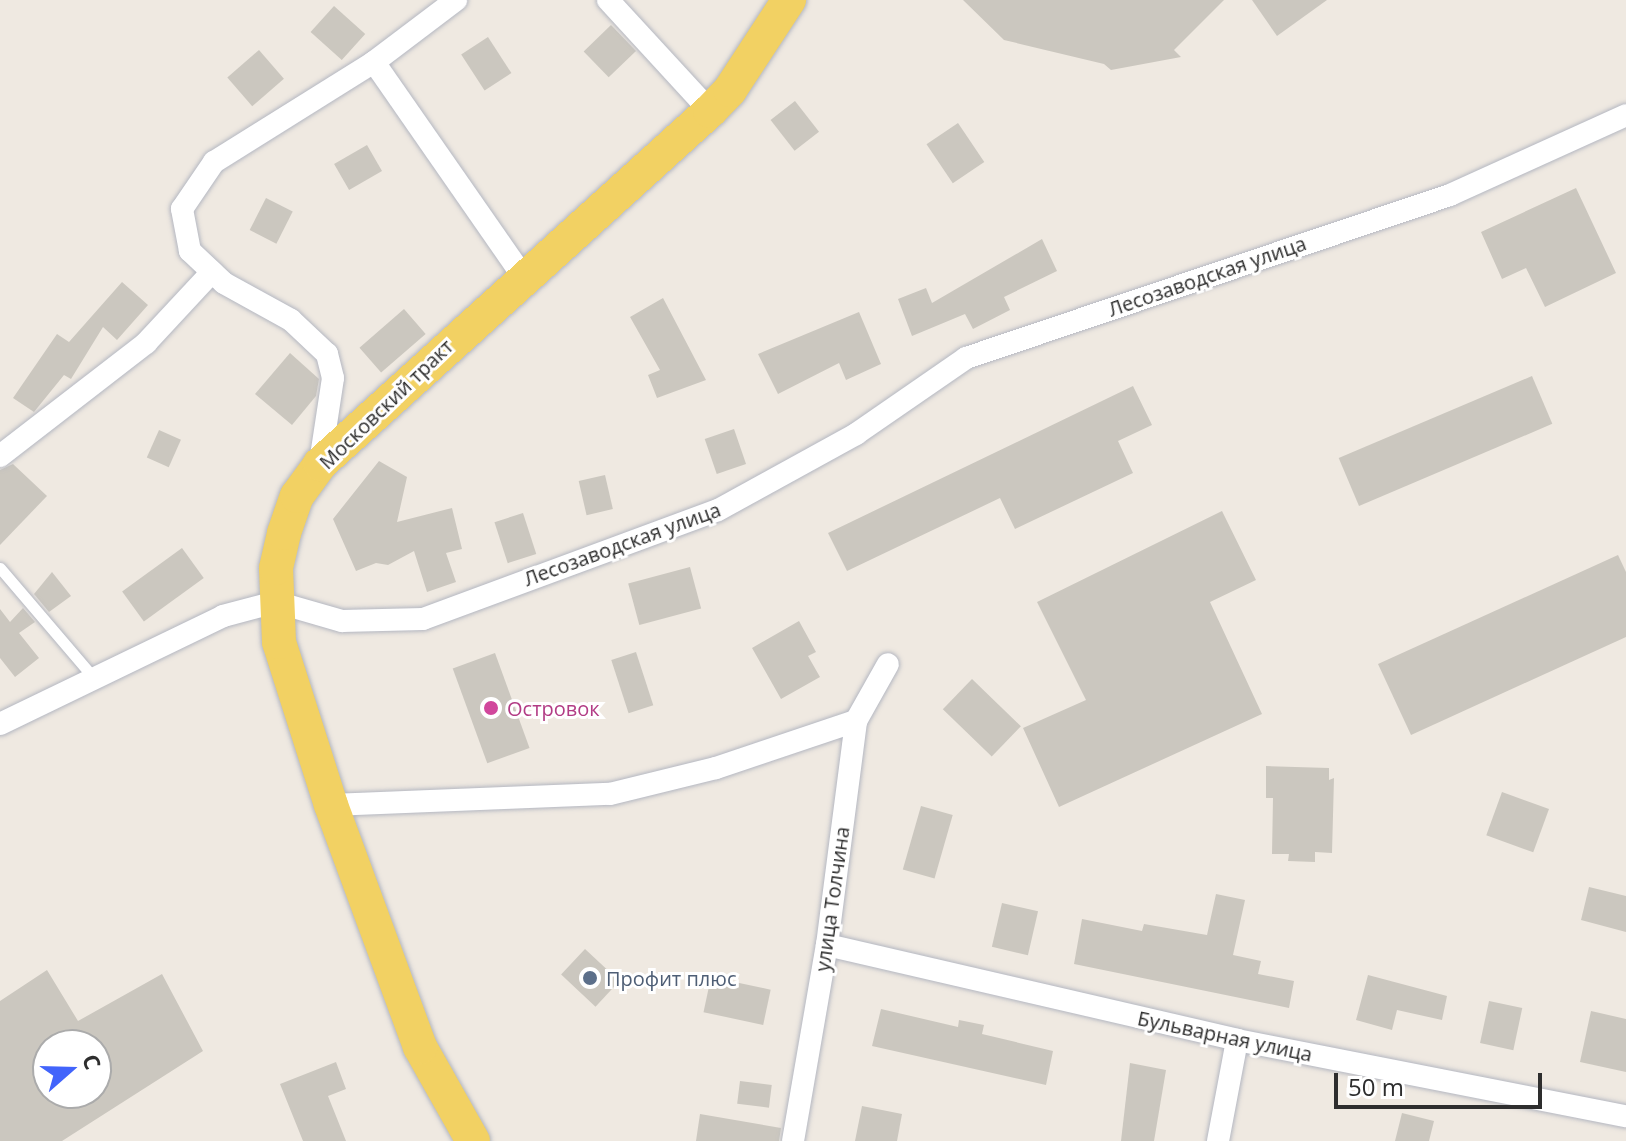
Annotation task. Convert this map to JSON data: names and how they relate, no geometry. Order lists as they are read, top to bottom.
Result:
{
  "streets": {
    "main road": ["Московский тракт"],
    "street": ["Лесозаводская улица", "улица Толчина", "Бульварная улица"]
  },
  "crossings": [
    ["Лесозаводская улица", "Московский тракт"],
    ["улица Толчина", "Бульварная улица"]
  ],
  "places": ["Островок", "Профит плюс"],
  "scale_bar": "50 m",
  "north": "right"
}
